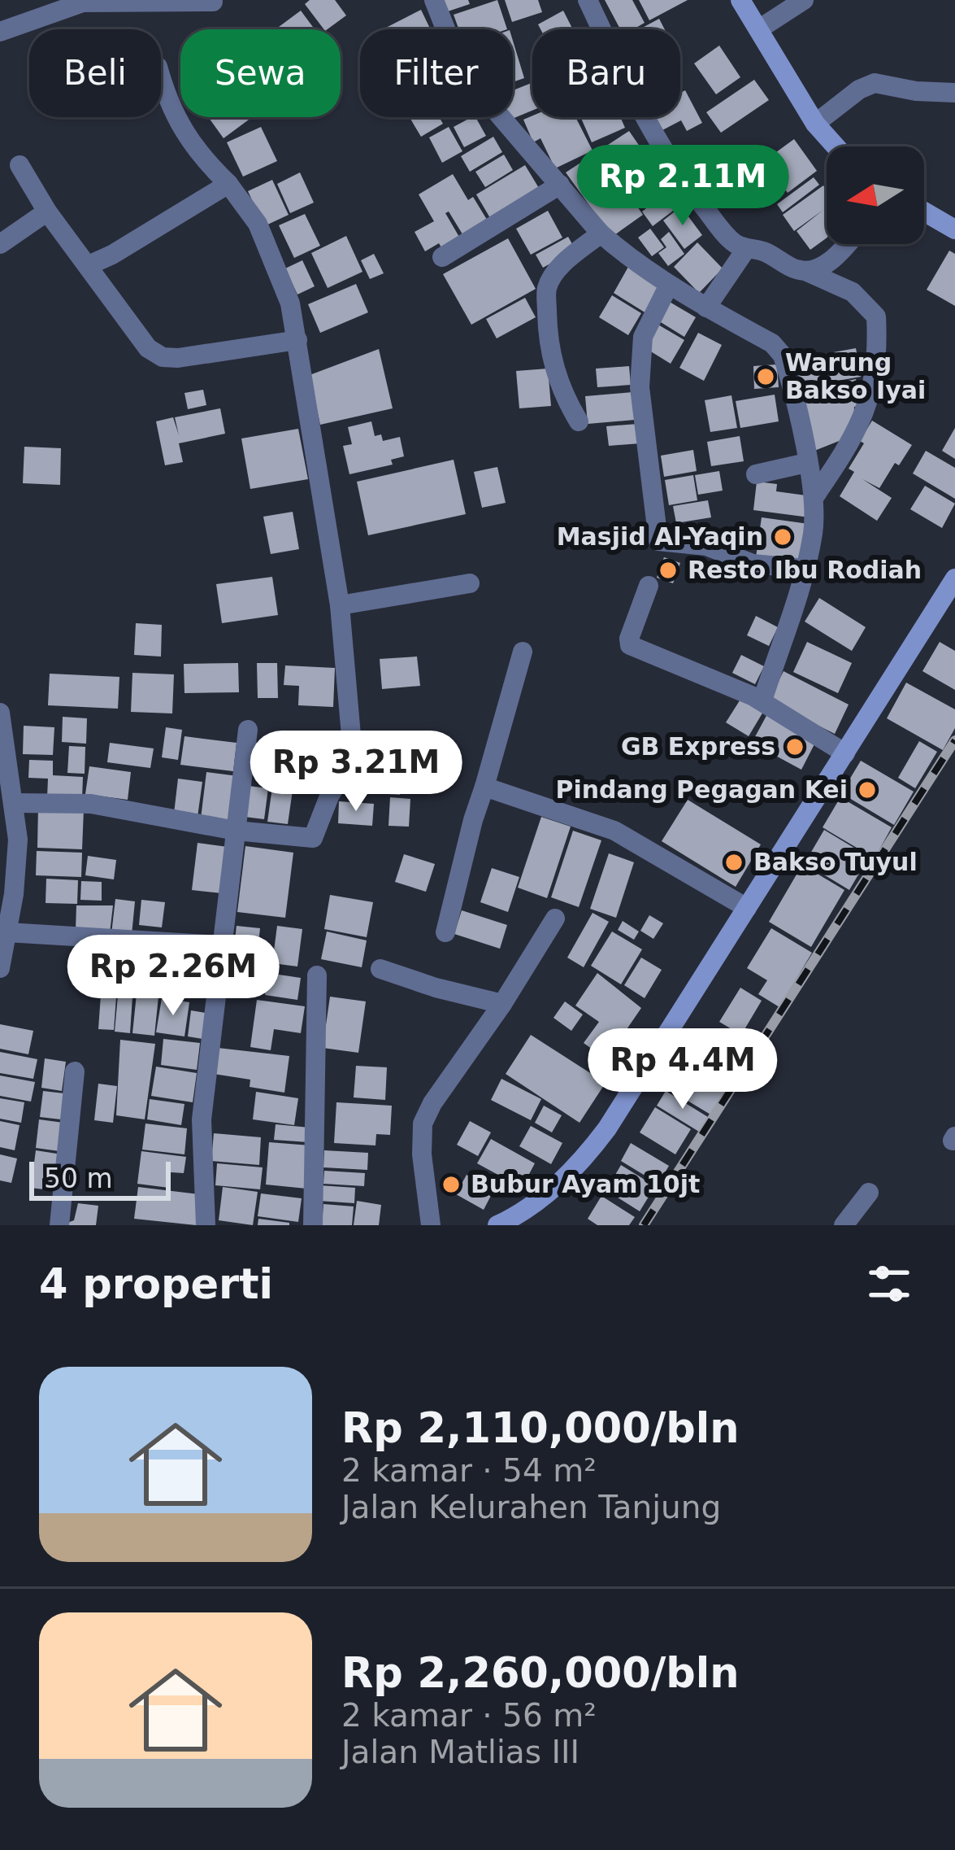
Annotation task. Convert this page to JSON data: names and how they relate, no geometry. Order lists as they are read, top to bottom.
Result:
{
  "places": [
    "Warung Bakso Iyai",
    "Masjid Al-Yaqin",
    "Resto Ibu Rodiah",
    "GB Express",
    "Pindang Pegagan Kei",
    "Bakso Tuyul",
    "Bubur Ayam 10jt"
  ],
  "scale_bar": "50 m",
  "north": "left",
  "page": {
    "chip": [
      "Beli",
      "Sewa",
      "Filter",
      "Baru"
    ],
    "price": [
      "Rp 2.11M",
      "Rp 3.21M",
      "Rp 2.26M",
      "Rp 4.4M"
    ],
    "scale": "50 m",
    "heading": "4 properti",
    "list": [
      {
        "name": "Rp 2,110,000/bln",
        "note": "2 kamar · 54 m² · Jalan Kelurahen Tanjung"
      },
      {
        "name": "Rp 2,260,000/bln",
        "note": "2 kamar · 56 m² · Jalan Matlias III"
      }
    ]
  }
}
